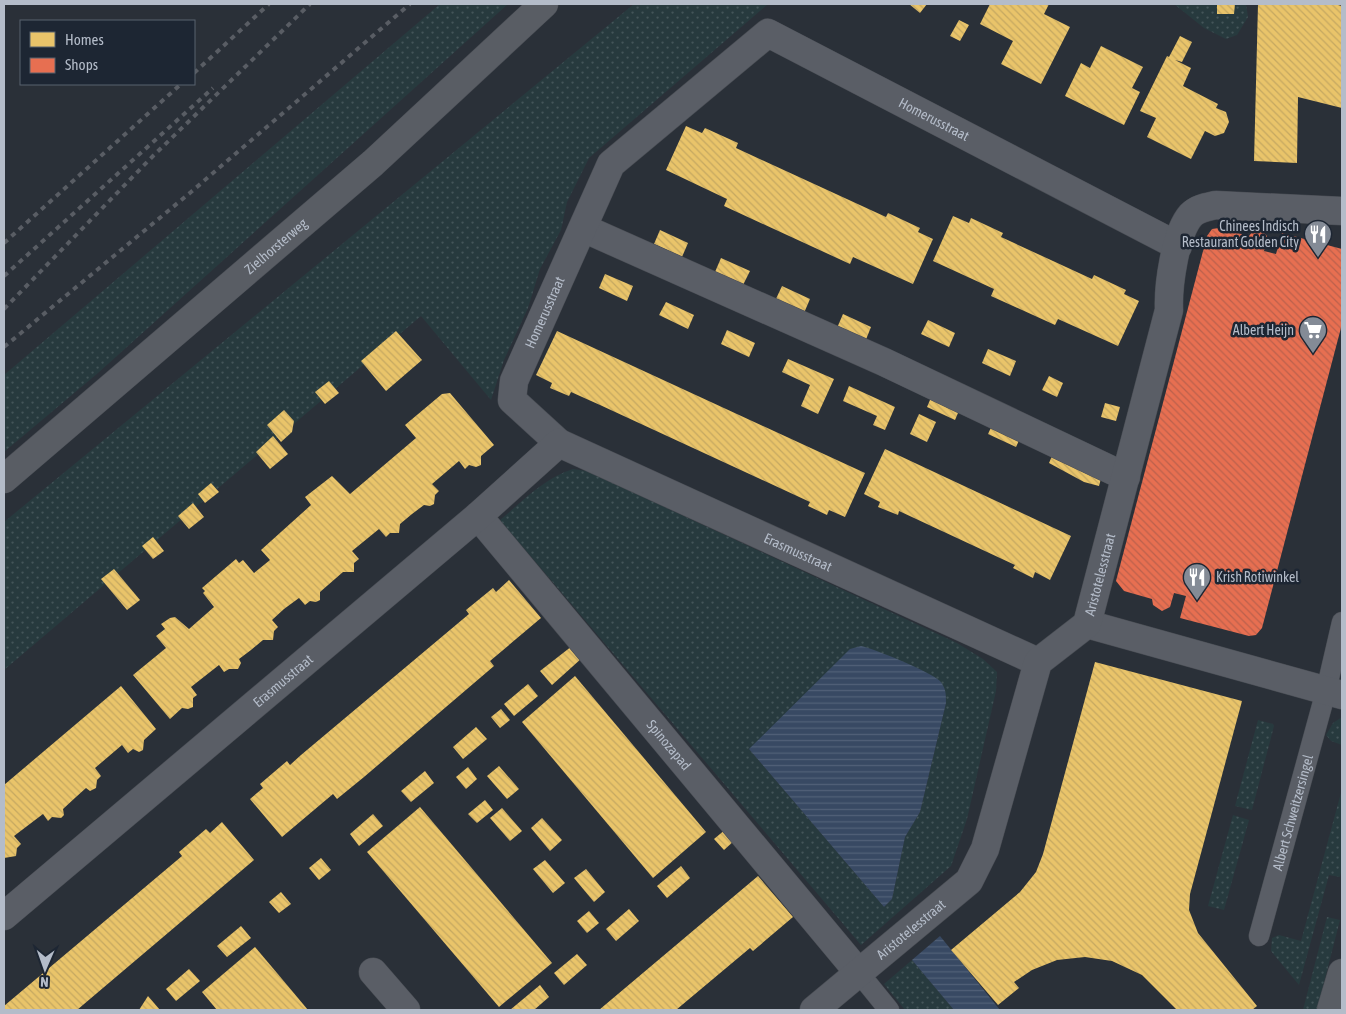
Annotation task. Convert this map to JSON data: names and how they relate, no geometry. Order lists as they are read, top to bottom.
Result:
{
  "streets": {
    "main road": ["Zielhorsterweg"],
    "street": [
      "Homerusstraat",
      "Erasmusstraat",
      "Aristotelesstraat",
      "Spinozapad"
    ],
    "lane": ["Albert Schweitzersingel"]
  },
  "crossings": [
    ["Homerusstraat", "Erasmusstraat"],
    ["Homerusstraat", "Aristotelesstraat"],
    ["Erasmusstraat", "Aristotelesstraat"],
    ["Erasmusstraat", "Spinozapad"],
    ["Aristotelesstraat", "Spinozapad"]
  ],
  "places": {
    "restaurant": ["Chinees Indisch Restaurant Golden City", "Krish Rotiwinkel"],
    "supermarket": ["Albert Heijn"]
  },
  "legend": ["Homes", "Shops"],
  "north": "bottom"
}
